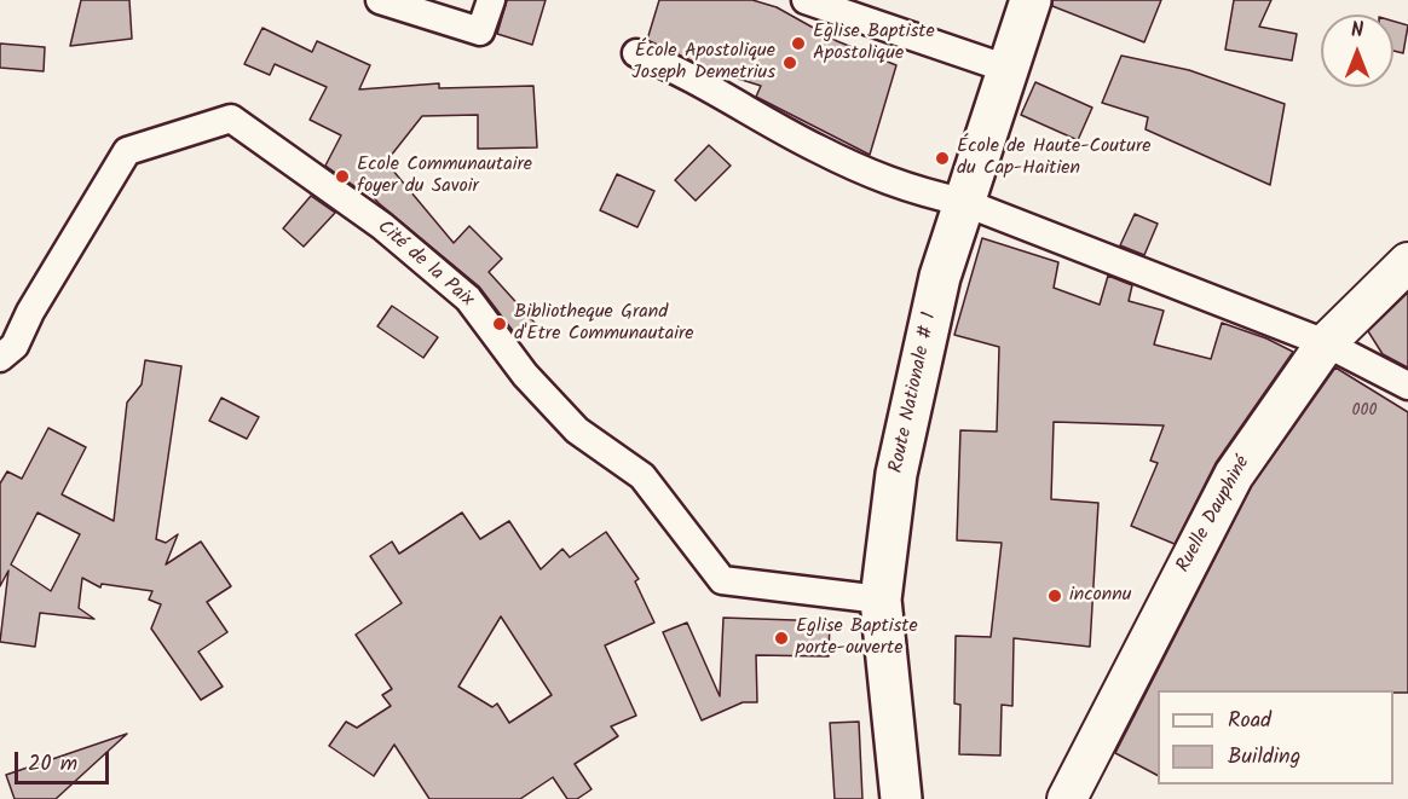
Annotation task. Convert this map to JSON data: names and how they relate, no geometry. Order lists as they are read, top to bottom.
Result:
{
  "streets": {
    "main road": ["Route Nationale # 1"],
    "street": ["Cité de la Paix", "Ruelle Dauphiné"]
  },
  "crossings": [
    ["Cité de la Paix", "Route Nationale # 1"]
  ],
  "places": [
    "Eglise Baptiste Apostolique",
    "École Apostolique Joseph Demetrius",
    "École de Haute-Couture du Cap-Haitien",
    "Ecole Communautaire foyer du Savoir",
    "Bibliotheque Grand d'Etre Communautaire",
    "inconnu",
    "Eglise Baptiste porte-ouverte"
  ],
  "house_numbers": ["000"],
  "legend": ["Road", "Building"],
  "scale_bar": "20 m",
  "north": "top"
}
